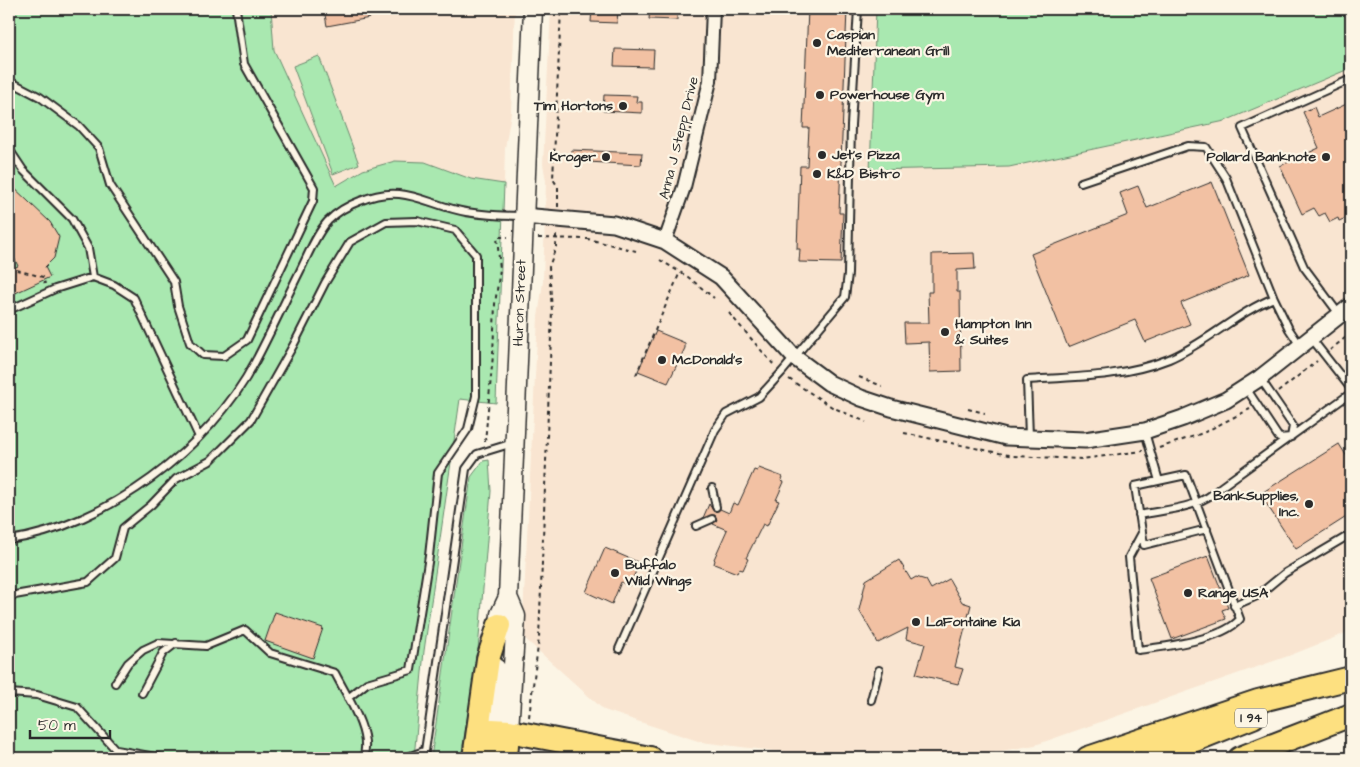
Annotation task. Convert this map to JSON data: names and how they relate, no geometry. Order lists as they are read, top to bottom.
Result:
{
  "streets": {
    "highway": ["I 94"],
    "main road": ["Huron Street"],
    "street": ["Anna J Stepp Drive"]
  },
  "places": [
    "Caspian Mediterranean Grill",
    "Powerhouse Gym",
    "Tim Hortons",
    "Jet's Pizza",
    "Kroger",
    "Pollard Banknote",
    "K&D Bistro",
    "Hampton Inn & Suites",
    "McDonald's",
    "BankSupplies, Inc.",
    "Buffalo Wild Wings",
    "Range USA",
    "LaFontaine Kia"
  ],
  "scale_bar": "50 m"
}
